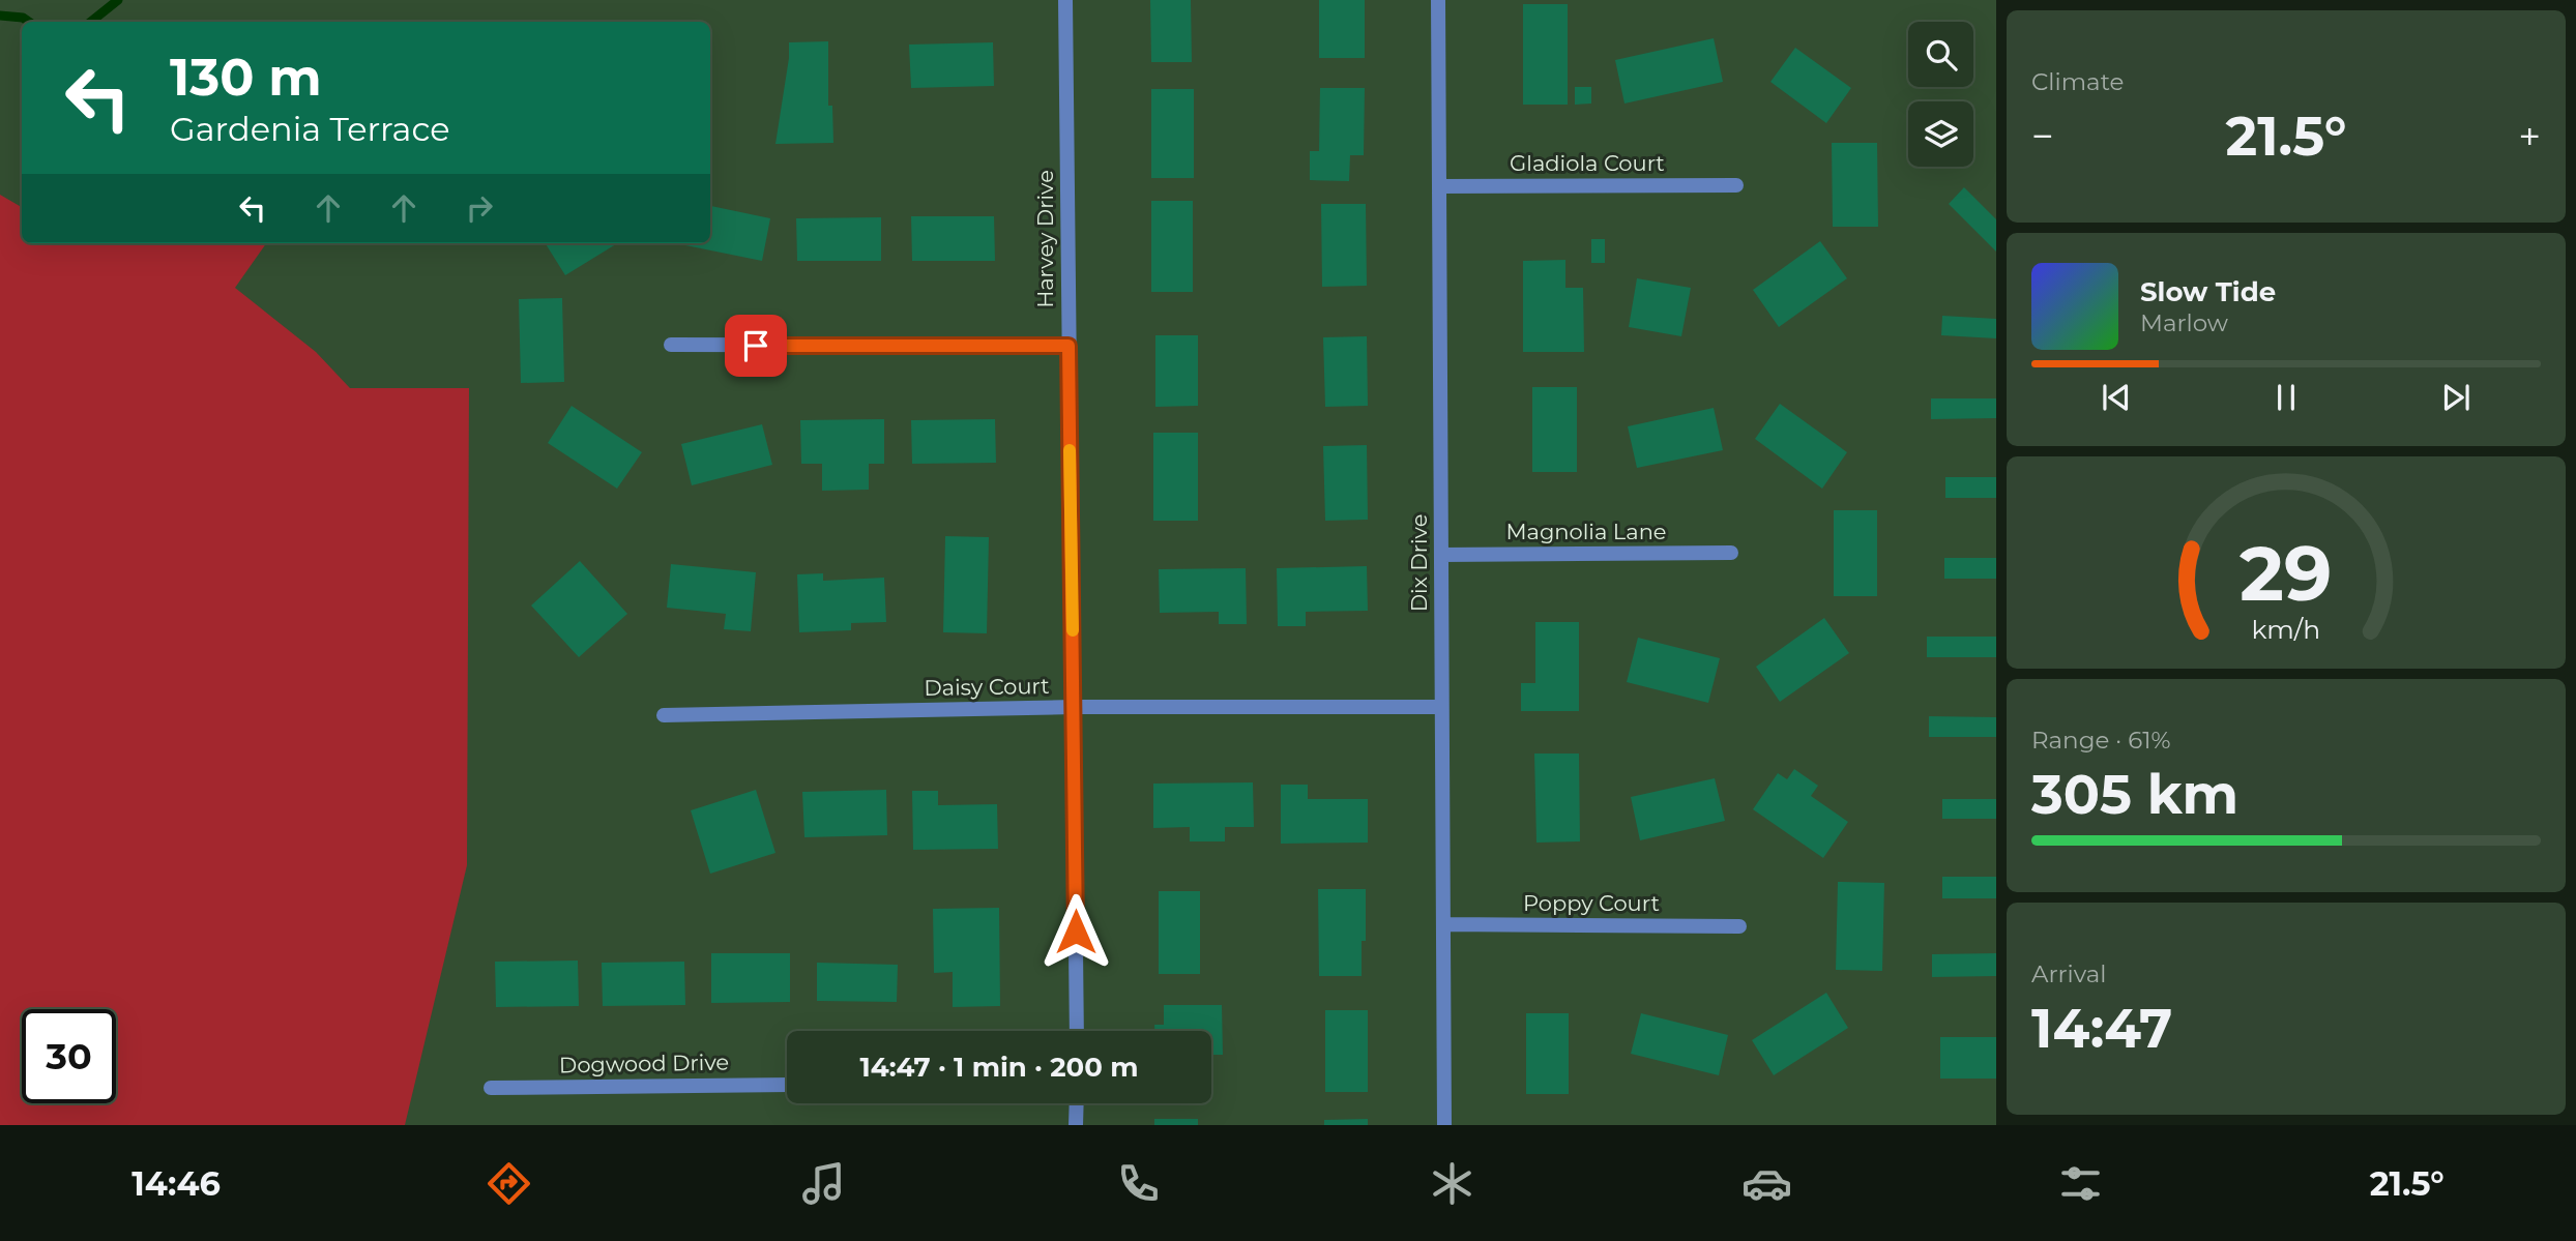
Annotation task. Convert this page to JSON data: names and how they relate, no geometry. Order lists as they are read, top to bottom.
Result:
{
  "streets": {
    "street": [
      "Gladiola Court",
      "Harvey Drive",
      "Magnolia Lane",
      "Dix Drive",
      "Daisy Court",
      "Poppy Court",
      "Dogwood Drive"
    ]
  },
  "crossings": [
    ["Gladiola Court", "Dix Drive"],
    ["Harvey Drive", "Daisy Court"],
    ["Magnolia Lane", "Dix Drive"],
    ["Dix Drive", "Daisy Court"],
    ["Dix Drive", "Poppy Court"]
  ],
  "page": {
    "tile": [
      "Climate",
      ["Range · 61%", "305 km"],
      ["Arrival", "14:47"]
    ],
    "turn": ["130 m", "Gardenia Terrace"],
    "heat": ["−", "21.5°", "+"],
    "song": ["Slow Tide", "Marlow"],
    "limit": "30",
    "trip": "14:47 · 1 min · 200 m",
    "tabs": ["14:46", "21.5°"],
    "gauge": ["29", "km/h"]
  }
}
